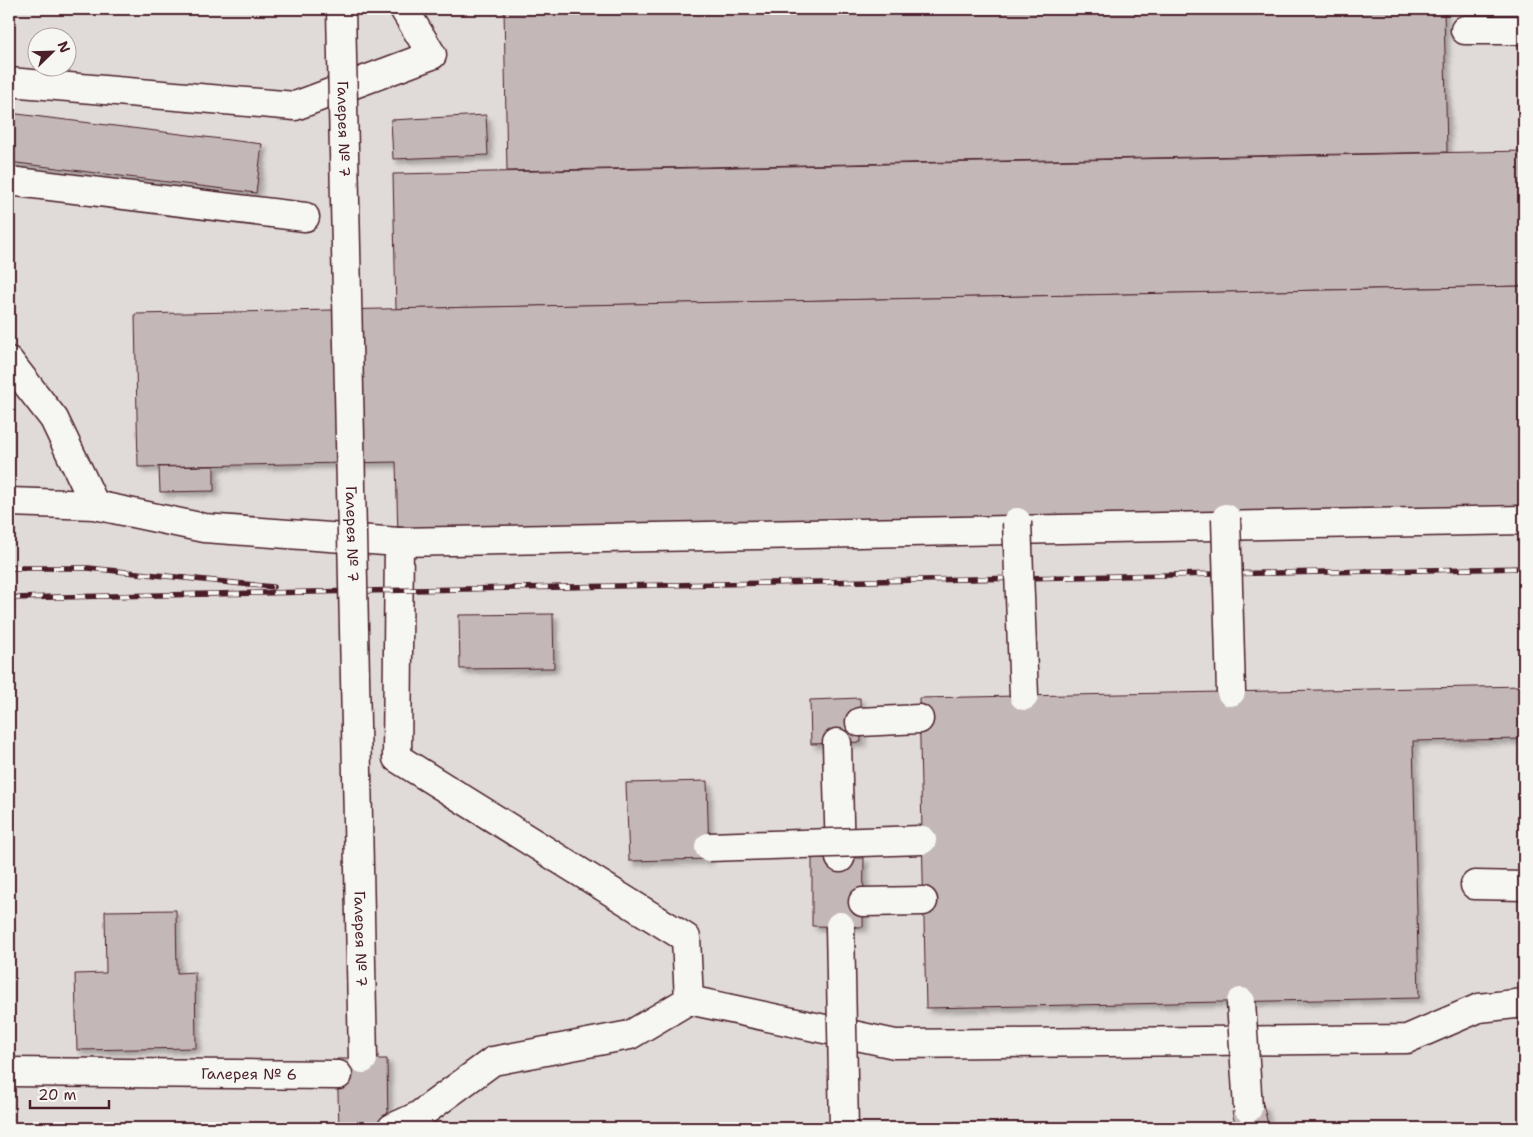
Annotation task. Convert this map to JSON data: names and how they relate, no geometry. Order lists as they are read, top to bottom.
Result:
{
  "streets": {
    "street": ["Галерея № 7", "Галерея № 6"]
  },
  "scale_bar": "20 m",
  "north": "top right"
}
